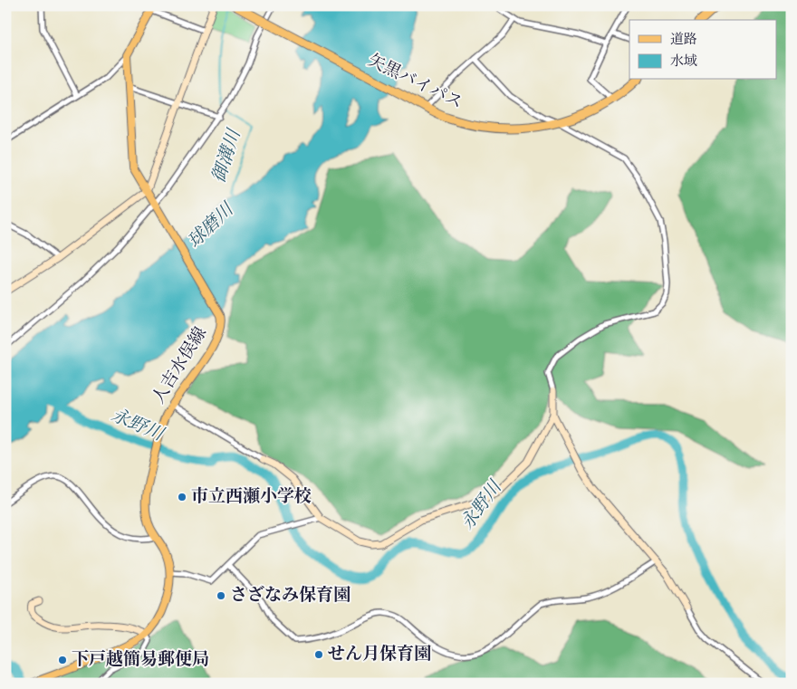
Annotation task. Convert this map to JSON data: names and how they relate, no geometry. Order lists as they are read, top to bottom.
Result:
{
  "streets": {
    "highway": ["矢黒バイパス"],
    "main road": ["人吉水俣線"]
  },
  "water": ["御溝川", "球磨川", "永野川"],
  "places": [
    "市立西瀬小学校",
    "さざなみ保育園",
    "せん月保育園",
    "下戸越簡易郵便局"
  ],
  "legend": ["道路", "水域"]
}
